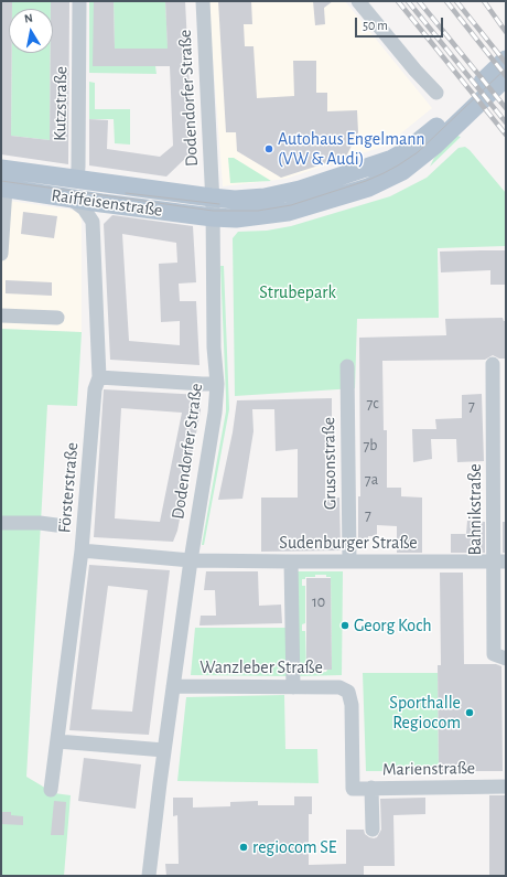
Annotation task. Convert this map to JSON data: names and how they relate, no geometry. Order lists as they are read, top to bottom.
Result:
{
  "streets": {
    "main road": ["Raiffeisenstraße"],
    "street": [
      "Dodendorfer Straße",
      "Kutzstraße",
      "Grusonstraße",
      "Försterstraße",
      "Bahnikstraße",
      "Sudenburger Straße",
      "Wanzleber Straße",
      "Marienstraße"
    ]
  },
  "crossings": [
    ["Dodendorfer Straße", "Raiffeisenstraße"],
    ["Dodendorfer Straße", "Sudenburger Straße"],
    ["Dodendorfer Straße", "Wanzleber Straße"],
    ["Kutzstraße", "Raiffeisenstraße"],
    ["Raiffeisenstraße", "Försterstraße"],
    ["Grusonstraße", "Sudenburger Straße"],
    ["Försterstraße", "Sudenburger Straße"],
    ["Bahnikstraße", "Sudenburger Straße"],
    ["Wanzleber Straße", "Marienstraße"]
  ],
  "parks": ["Strubepark"],
  "places": [
    "Autohaus Engelmann (VW & Audi)",
    "Georg Koch",
    "Sporthalle Regiocom",
    "regiocom SE"
  ],
  "house_numbers": [
    "7c",
    "7",
    "7b",
    "7a",
    "7",
    "10"
  ],
  "scale_bar": "50 m",
  "north": "top"
}
